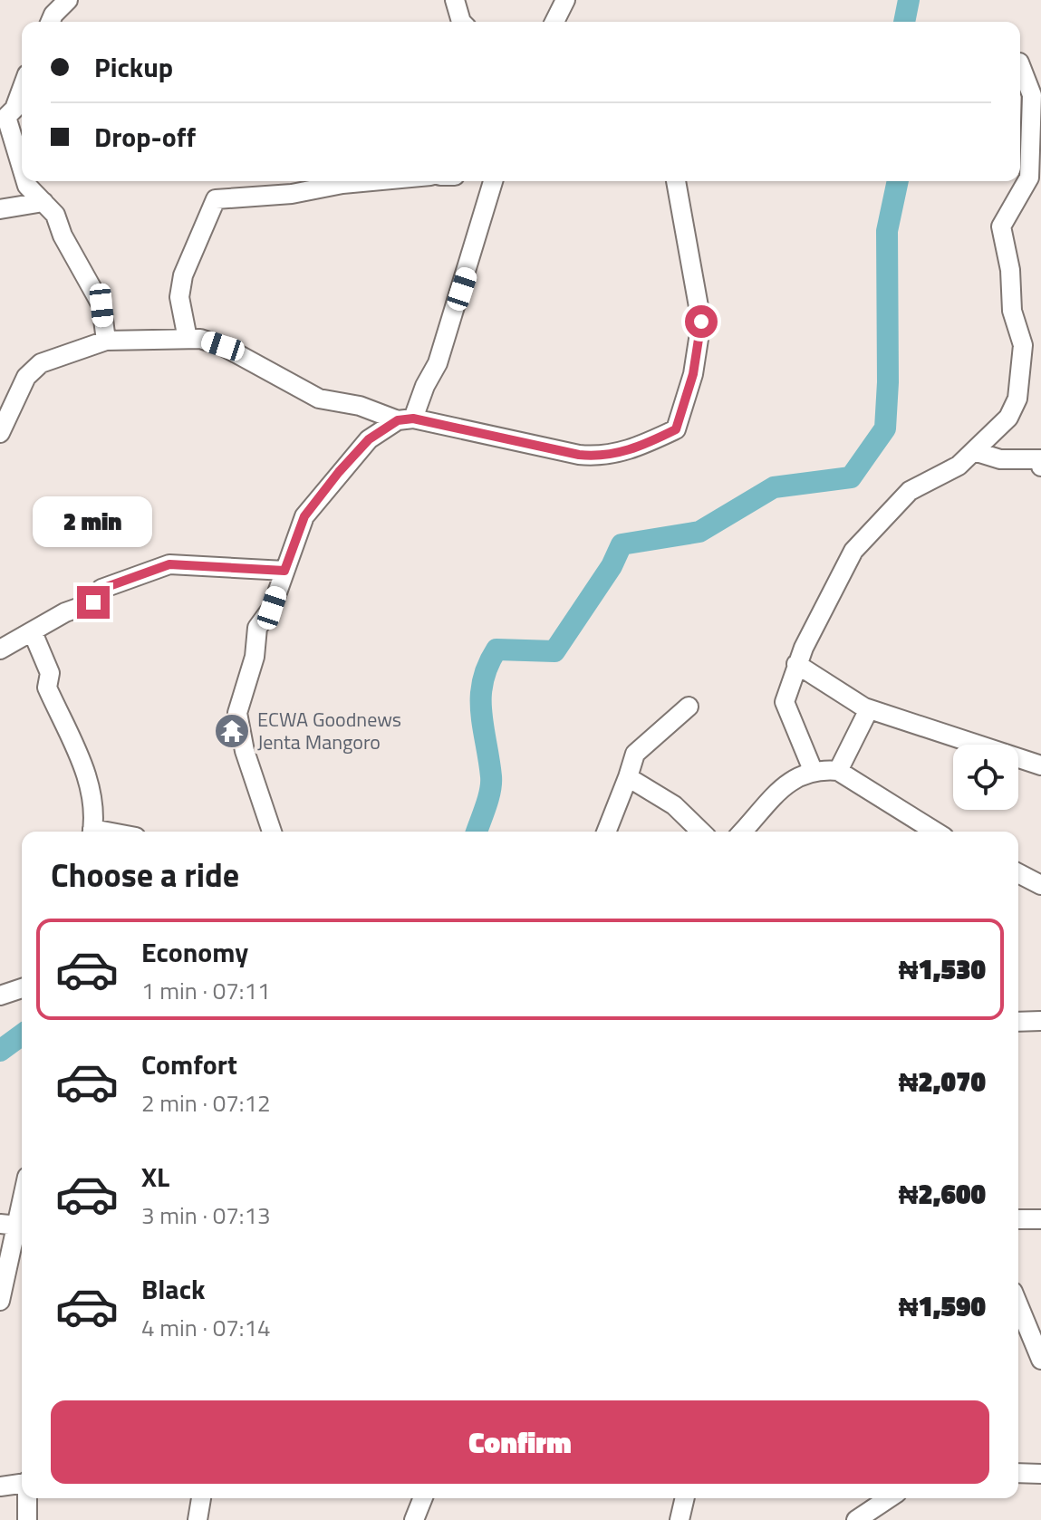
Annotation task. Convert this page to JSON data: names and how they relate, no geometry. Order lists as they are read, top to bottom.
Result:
{
  "places": {
    "temple": ["ECWA Goodnews Jenta Mangoro"]
  },
  "page": {
    "banner": ["Pickup", "Drop-off"],
    "bubble": "2 min",
    "heading": "Choose a ride",
    "list": [
      {
        "name": "Economy",
        "note": "1 min · 07:11",
        "value": "₦1,530"
      },
      {
        "name": "Comfort",
        "note": "2 min · 07:12",
        "value": "₦2,070"
      },
      {
        "name": "XL",
        "note": "3 min · 07:13",
        "value": "₦2,600"
      },
      {
        "name": "Black",
        "note": "4 min · 07:14",
        "value": "₦1,590"
      }
    ],
    "buttons": "Confirm"
  }
}
